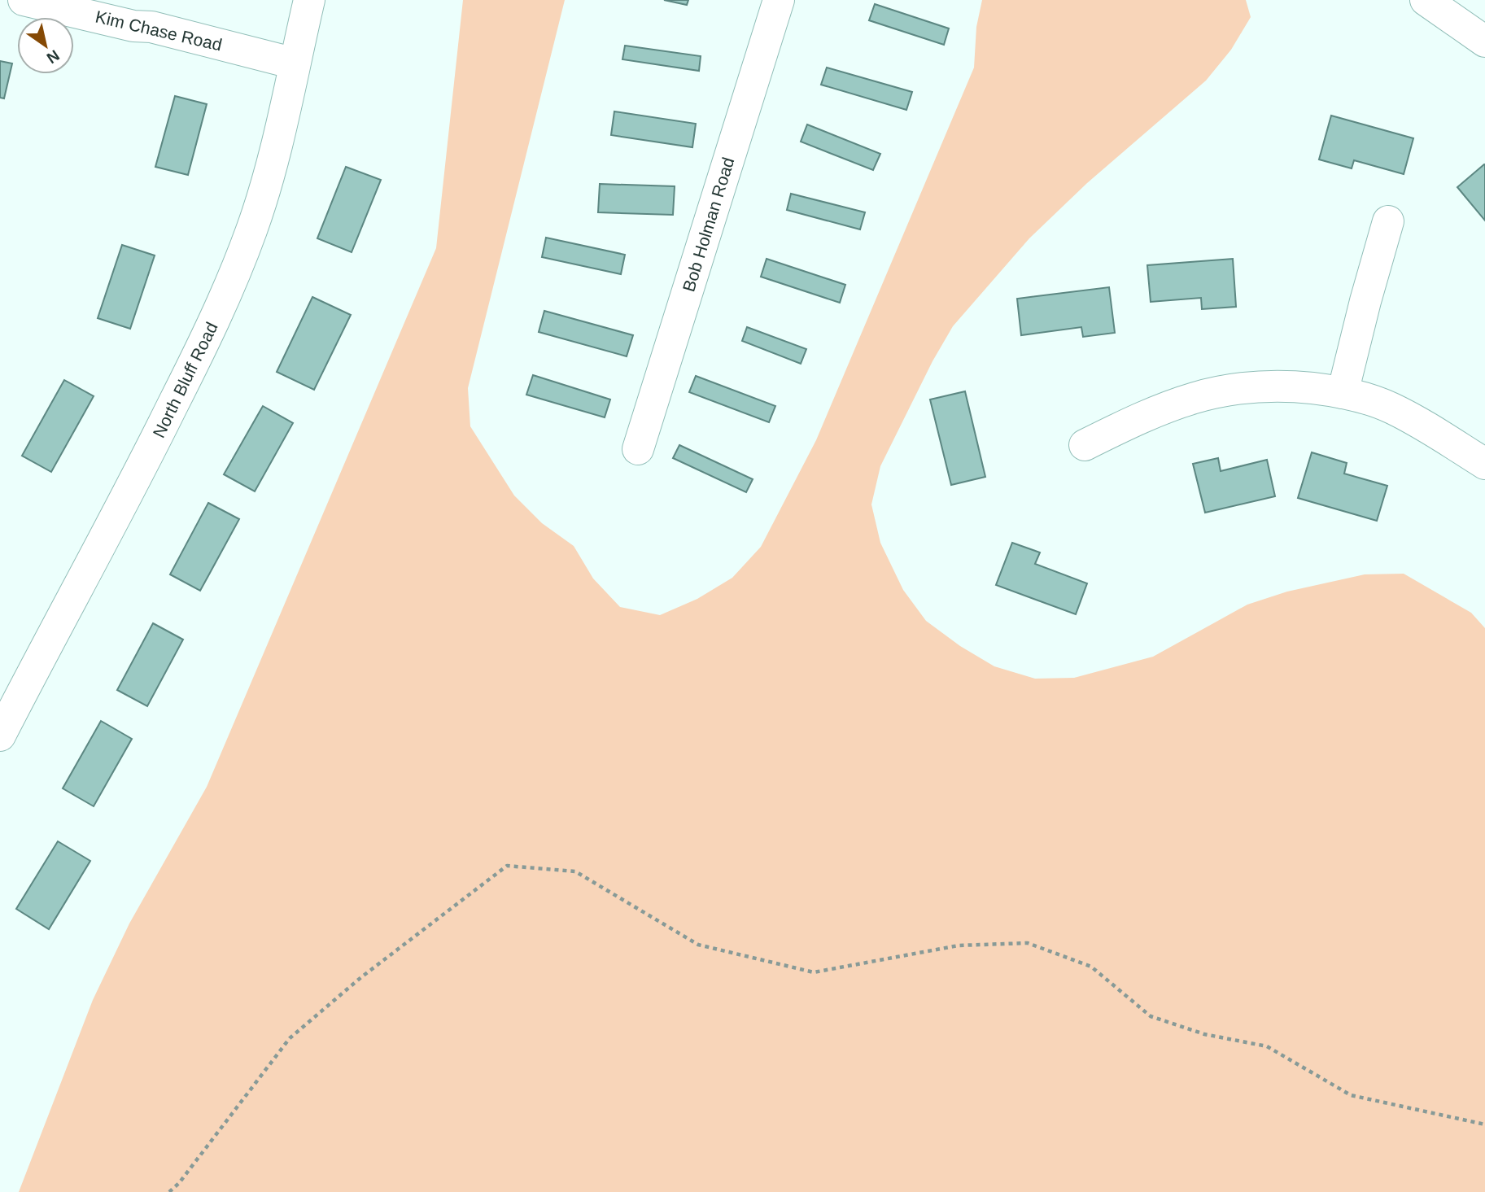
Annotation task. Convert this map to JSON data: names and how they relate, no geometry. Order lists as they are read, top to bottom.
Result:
{
  "streets": {
    "main road": ["Kim Chase Road", "Bob Holman Road", "North Bluff Road"]
  },
  "crossings": [
    ["Kim Chase Road", "North Bluff Road"]
  ],
  "north": "bottom right"
}
